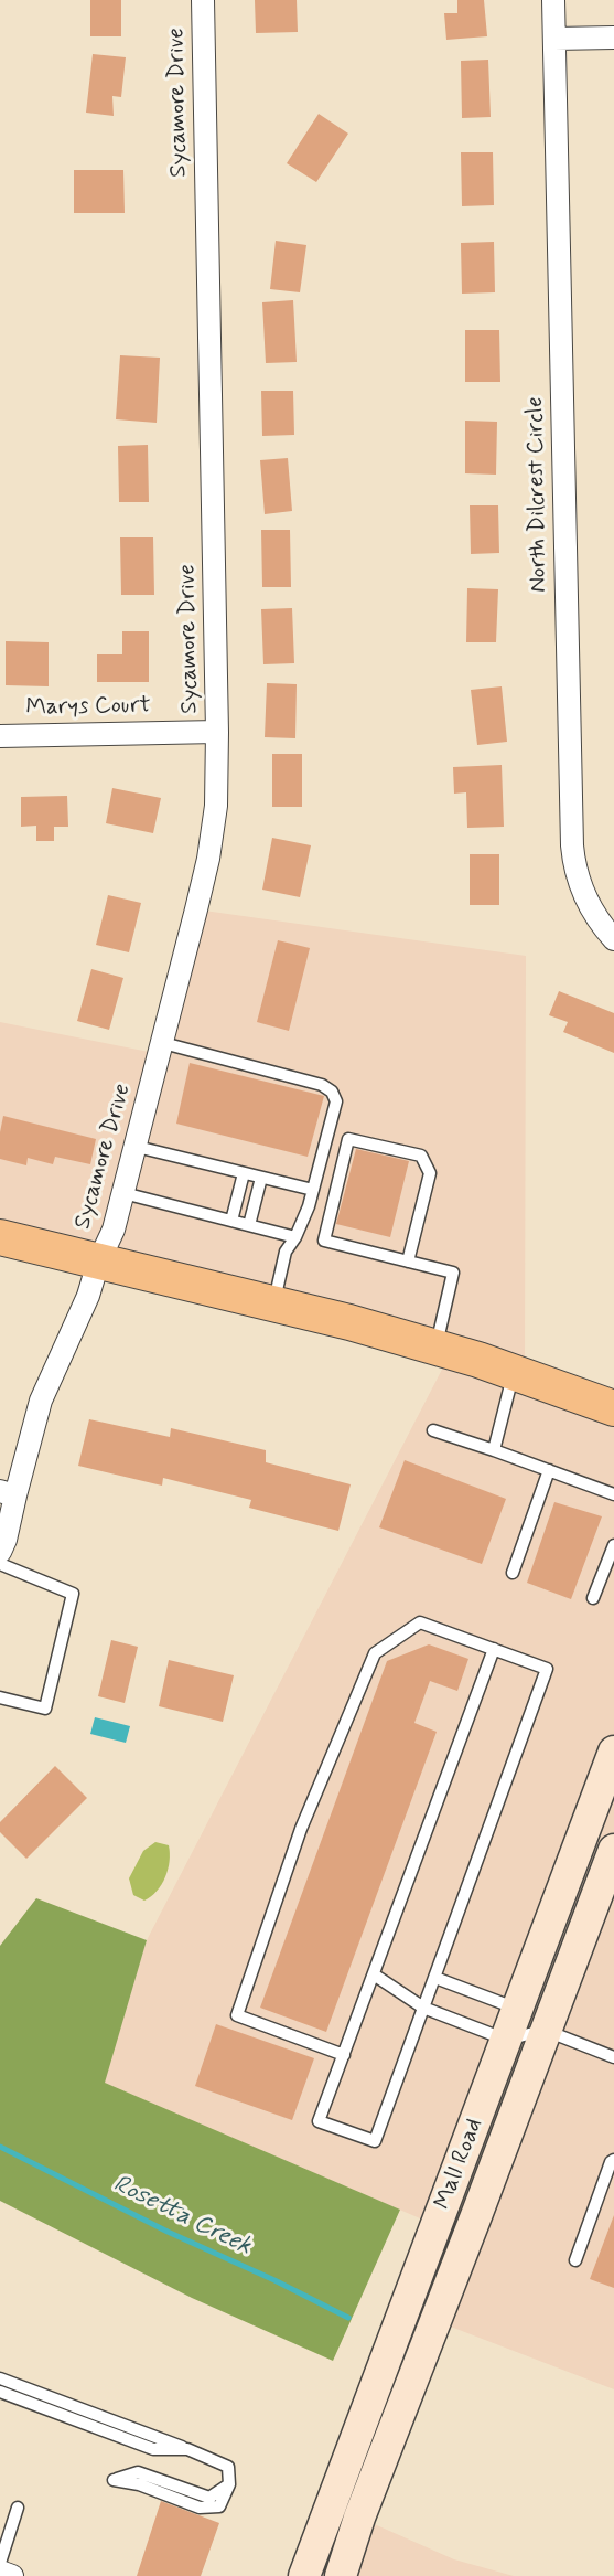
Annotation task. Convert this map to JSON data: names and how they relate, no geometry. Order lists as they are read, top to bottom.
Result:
{
  "streets": {
    "main road": ["Mall Road"],
    "street": ["Sycamore Drive", "North Dilcrest Circle", "Marys Court"]
  },
  "crossings": [
    ["Sycamore Drive", "Marys Court"]
  ],
  "water": ["Rosetta Creek"]
}
